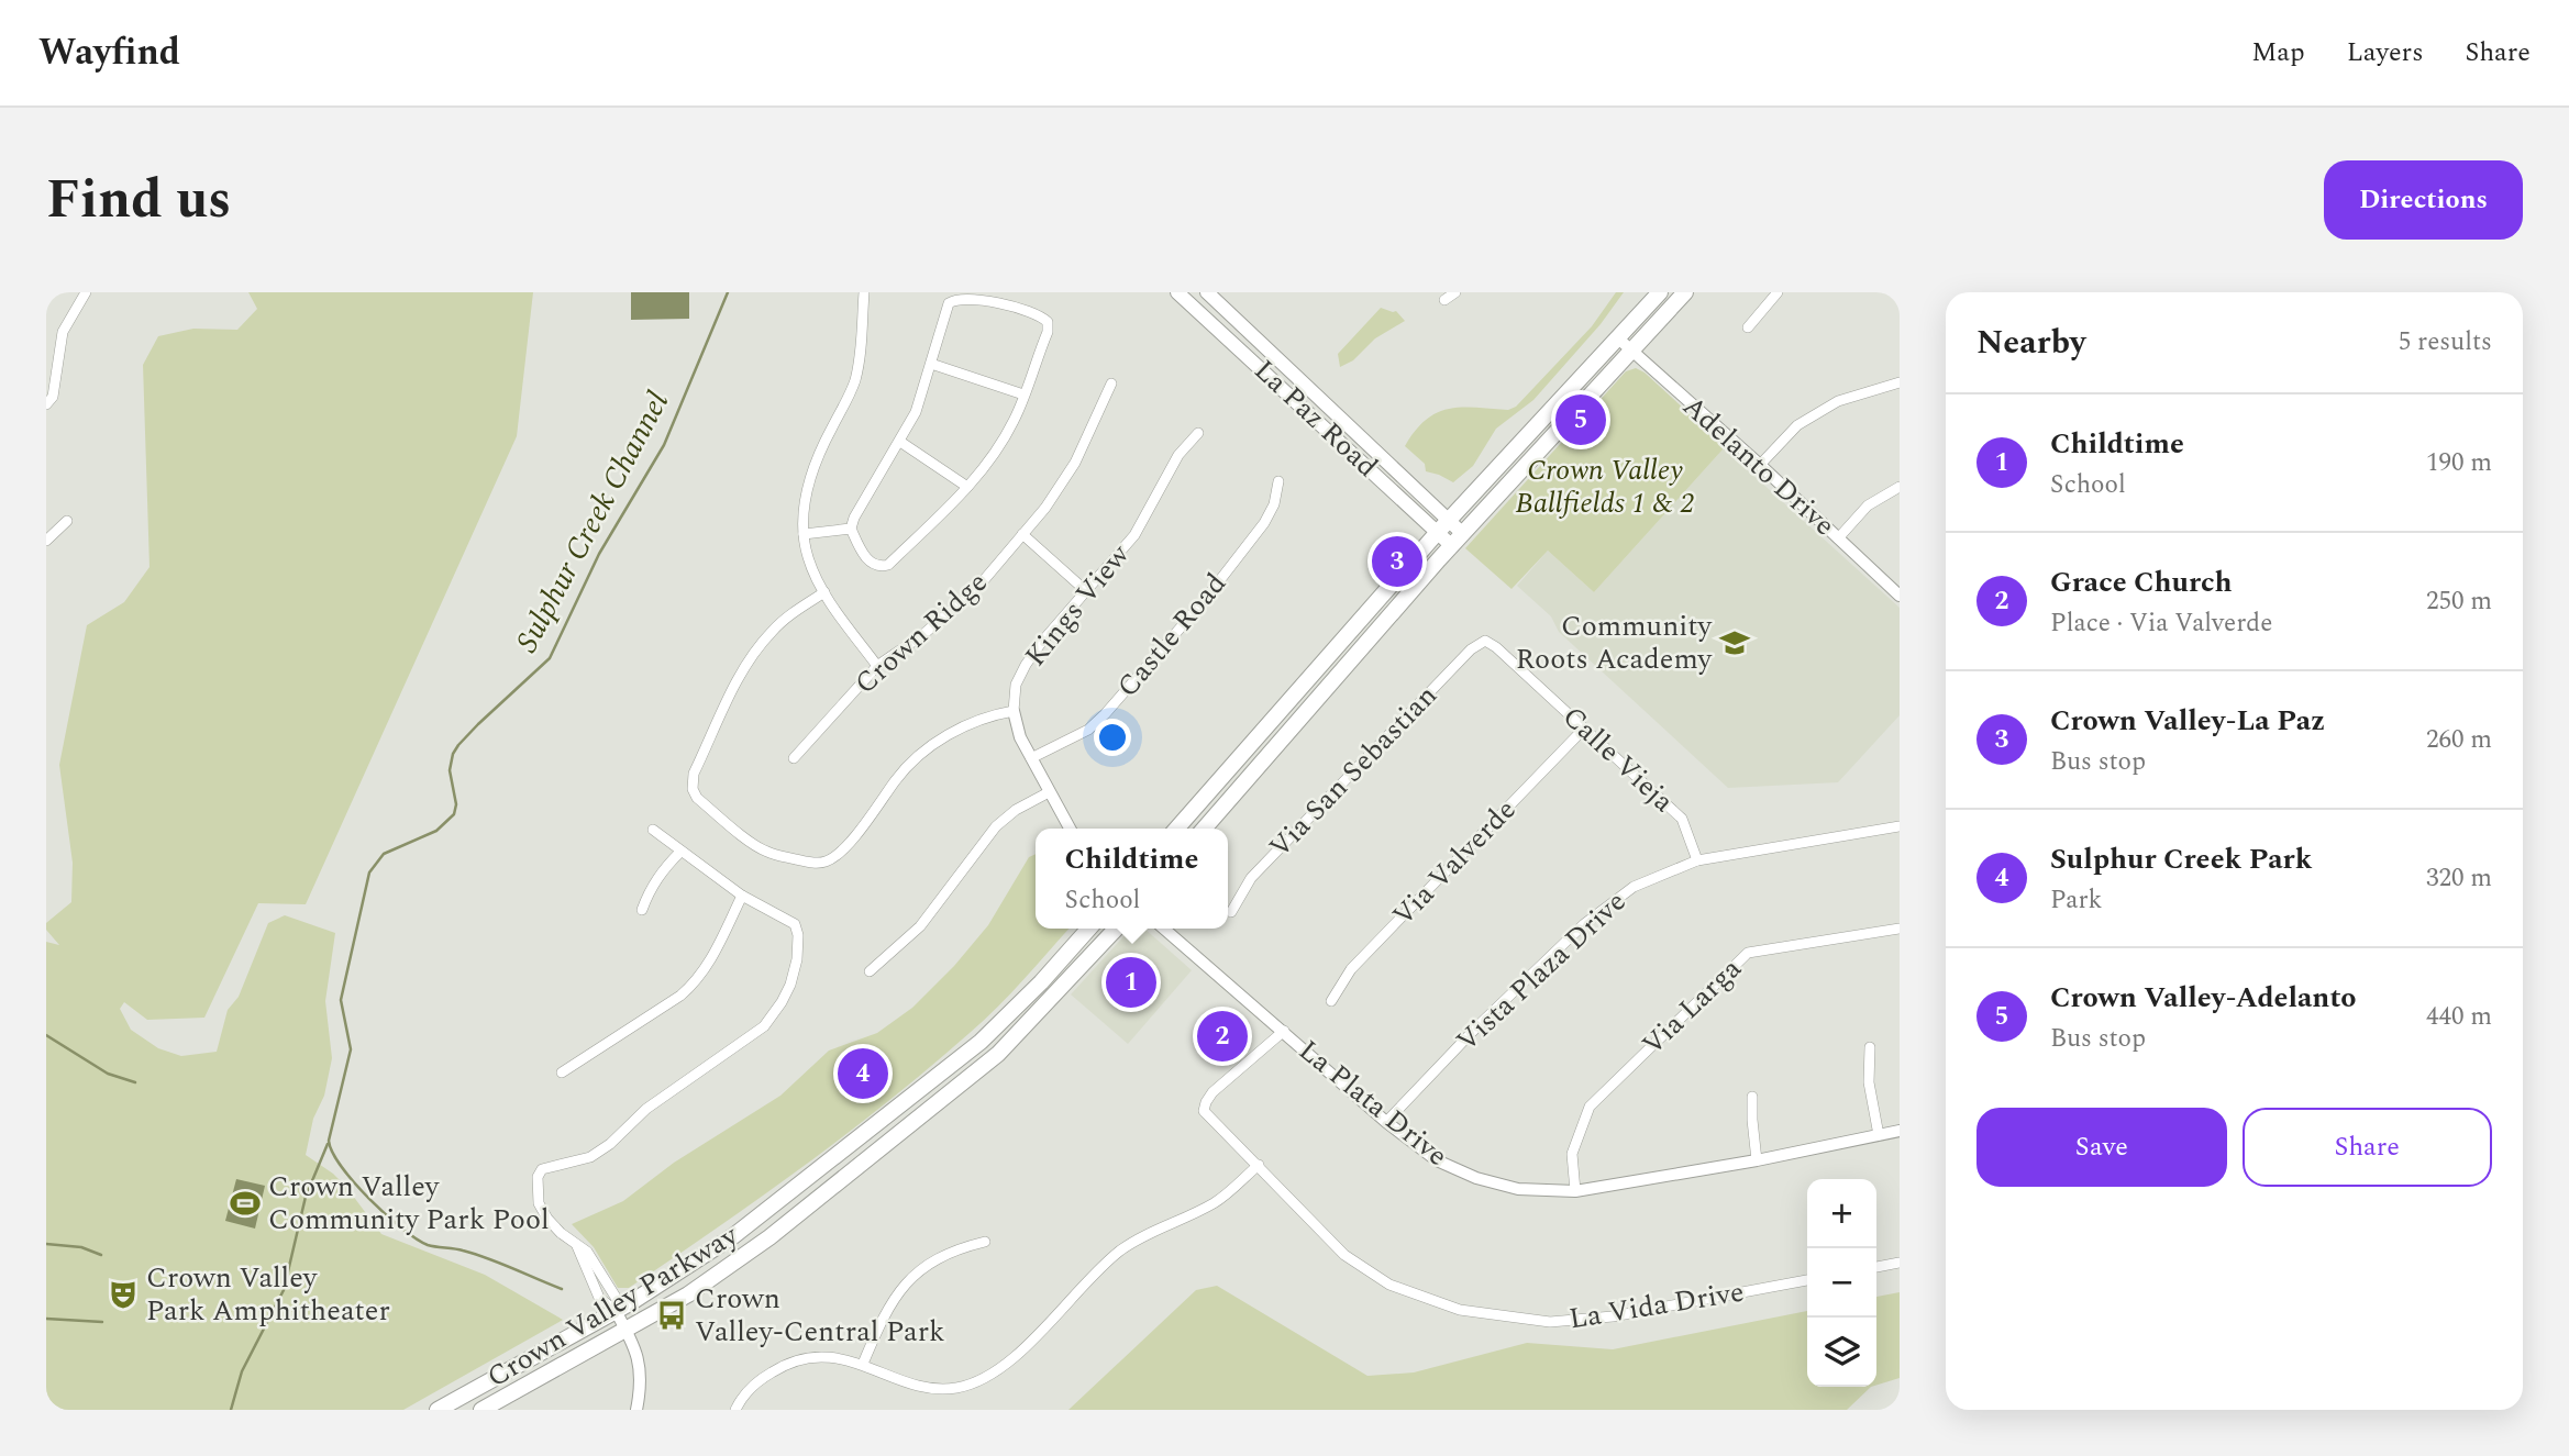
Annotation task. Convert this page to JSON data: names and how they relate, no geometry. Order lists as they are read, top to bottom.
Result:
{
  "streets": {
    "main road": ["La Paz Road", "Crown Valley Parkway"],
    "street": [
      "Adelanto Drive",
      "Kings View",
      "Crown Ridge",
      "Castle Road",
      "Calle Vieja",
      "Via San Sebastian",
      "Via Valverde",
      "Vista Plaza Drive",
      "Via Larga",
      "La Plata Drive",
      "La Vida Drive"
    ]
  },
  "crossings": [
    ["Calle Vieja", "Via San Sebastian"],
    ["Calle Vieja", "Via Valverde"],
    ["Calle Vieja", "Vista Plaza Drive"],
    ["Vista Plaza Drive", "La Plata Drive"],
    ["Via Larga", "La Plata Drive"],
    ["La Plata Drive", "La Vida Drive"]
  ],
  "water": ["Sulphur Creek Channel"],
  "parks": ["Crown Valley Ballfields 1 & 2"],
  "places": {
    "school or university": ["Community Roots Academy"],
    "sports": ["Crown Valley Community Park Pool"],
    "theatre": ["Crown Valley Park Amphitheater"],
    "bus stop": ["Crown Valley-Central Park"]
  },
  "page": {
    "header": "Wayfind",
    "nav": ["Map", "Layers", "Share"],
    "title": "Find us",
    "buttons": [
      "Directions",
      ["Save", "Share"]
    ],
    "heading": ["Nearby", "5 results"],
    "pins": [
      "5",
      "3",
      "1",
      "2",
      "4"
    ],
    "list": [
      {
        "mark": "1",
        "name": "Childtime",
        "note": "School",
        "value": "190 m"
      },
      {
        "mark": "2",
        "name": "Grace Church",
        "note": "Place · Via Valverde",
        "value": "250 m"
      },
      {
        "mark": "3",
        "name": "Crown Valley-La Paz",
        "note": "Bus stop",
        "value": "260 m"
      },
      {
        "mark": "4",
        "name": "Sulphur Creek Park",
        "note": "Park",
        "value": "320 m"
      },
      {
        "mark": "5",
        "name": "Crown Valley-Adelanto",
        "note": "Bus stop",
        "value": "440 m"
      }
    ],
    "popup": ["Childtime", "School"],
    "map_buttons": ["+", "−"]
  }
}
